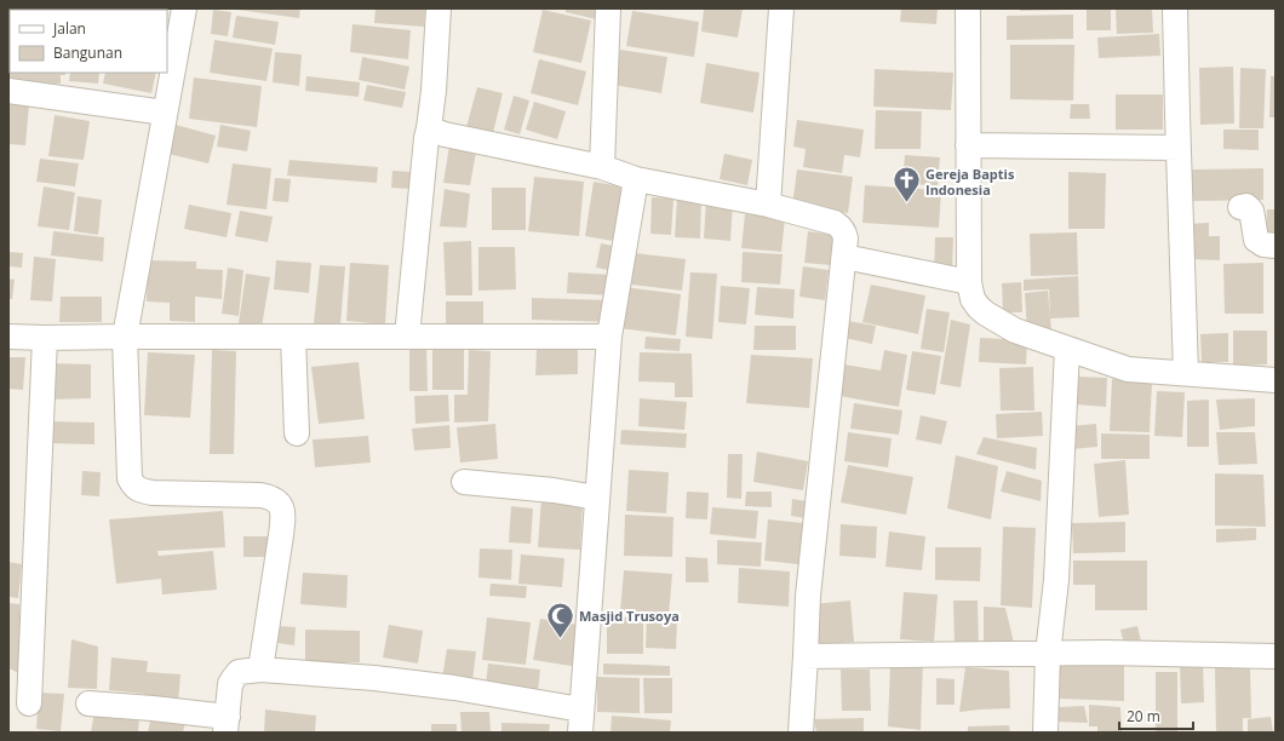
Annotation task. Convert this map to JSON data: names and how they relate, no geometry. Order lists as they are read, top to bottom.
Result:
{
  "places": {
    "church": ["Gereja Baptis Indonesia"],
    "mosque": ["Masjid Trusoya"]
  },
  "legend": ["Jalan", "Bangunan"],
  "scale_bar": "20 m"
}
